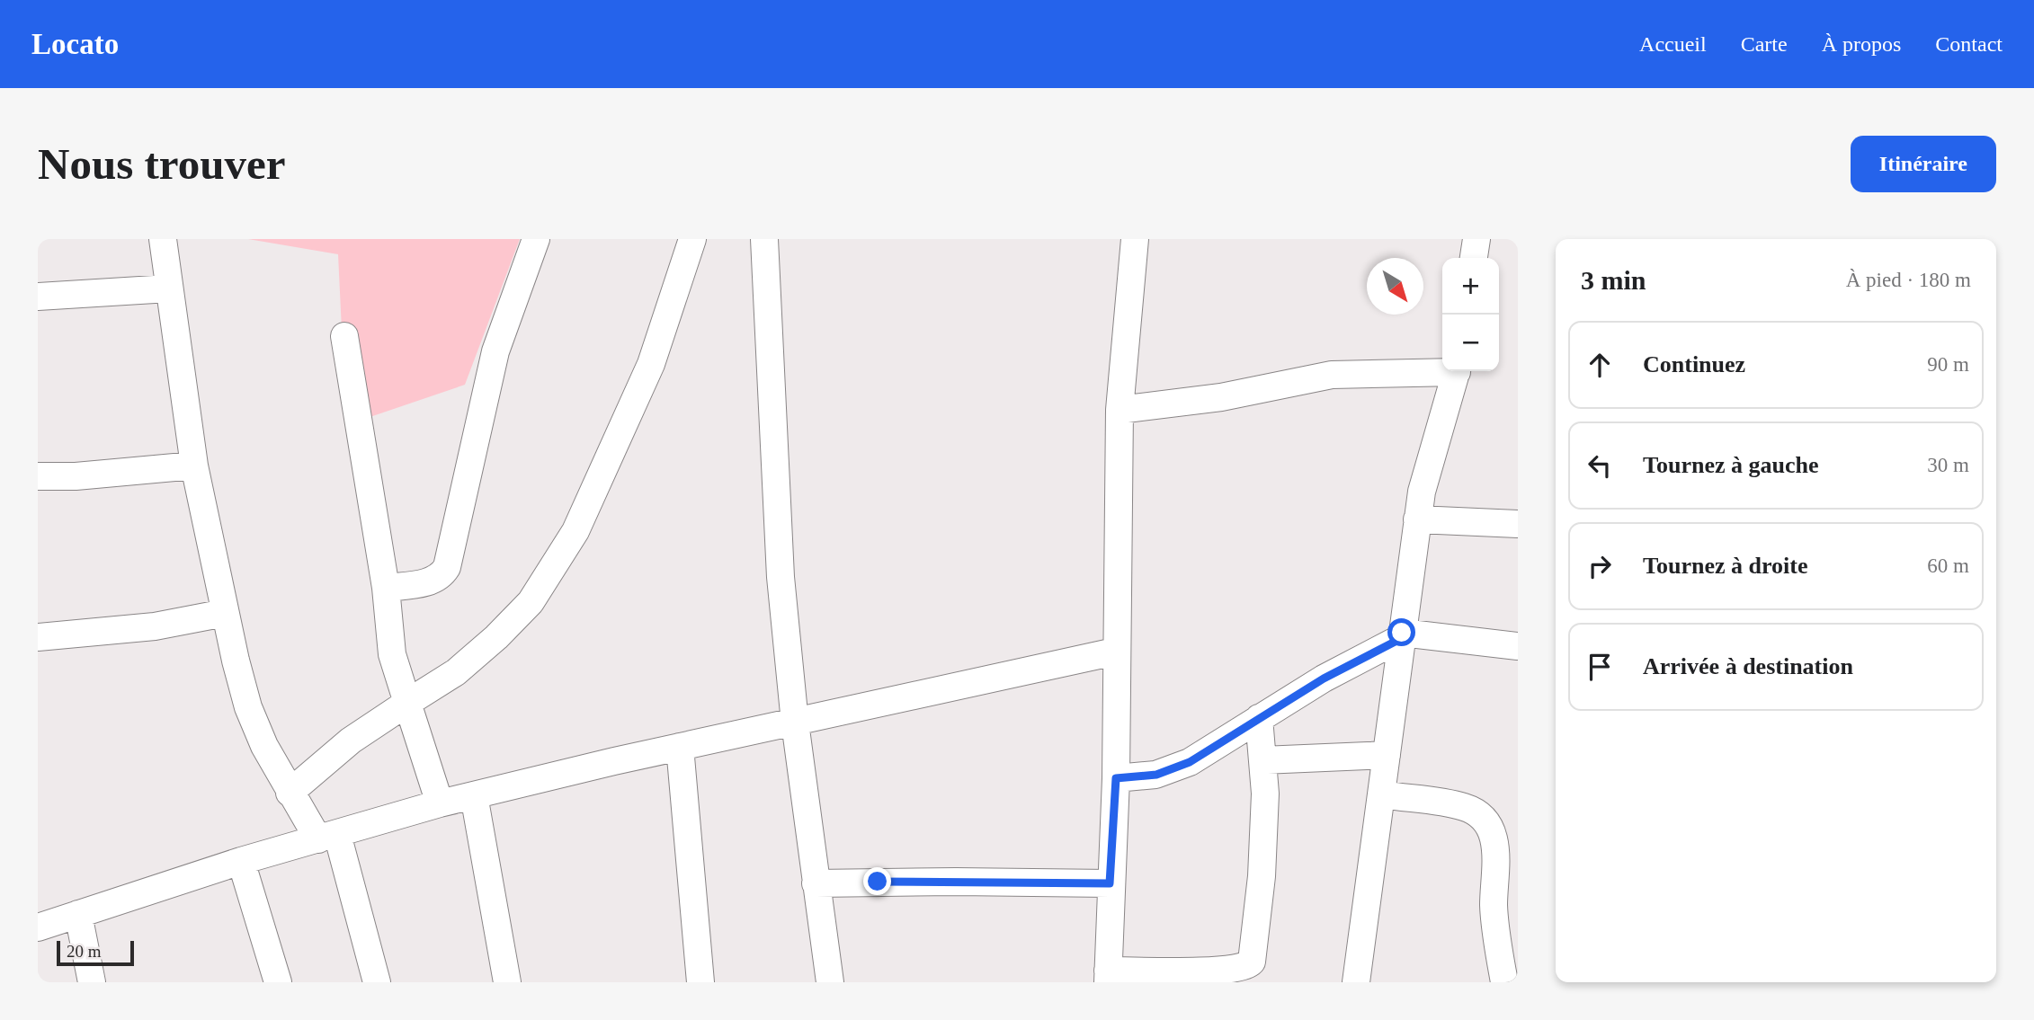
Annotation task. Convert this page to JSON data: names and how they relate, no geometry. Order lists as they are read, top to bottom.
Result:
{
  "scale_bar": "20 m",
  "north": "bottom right",
  "page": {
    "header": "Locato",
    "nav": [
      "Accueil",
      "Carte",
      "À propos",
      "Contact"
    ],
    "buttons": "Itinéraire",
    "title": "Nous trouver",
    "heading": ["3 min", "À pied · 180 m"],
    "map_buttons": ["+", "−"],
    "list": [
      ["Continuez", "90 m"],
      ["Tournez à gauche", "30 m"],
      ["Tournez à droite", "60 m"],
      "Arrivée à destination"
    ],
    "scale": "20 m"
  }
}
